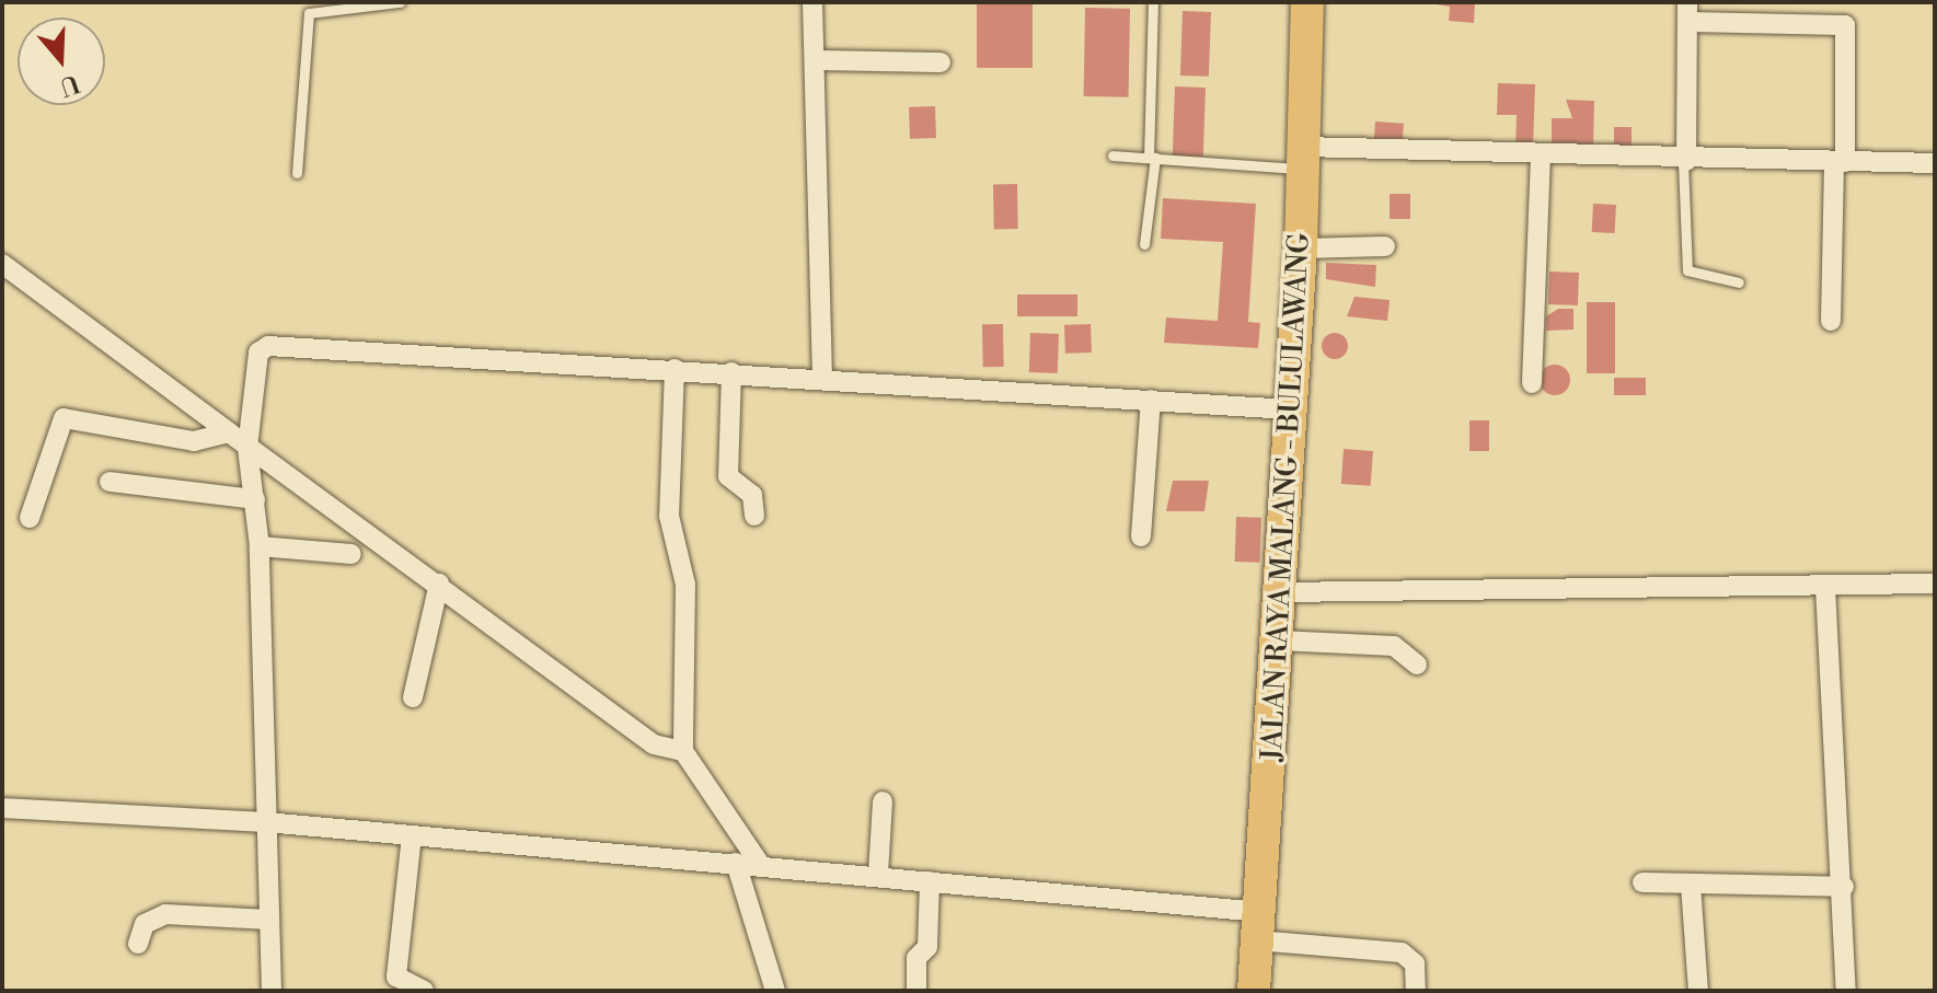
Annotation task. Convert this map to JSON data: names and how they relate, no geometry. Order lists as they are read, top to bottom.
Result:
{
  "streets": {
    "main road": ["JALAN RAYA MALANG - BULULAWANG"]
  },
  "north": "bottom"
}
